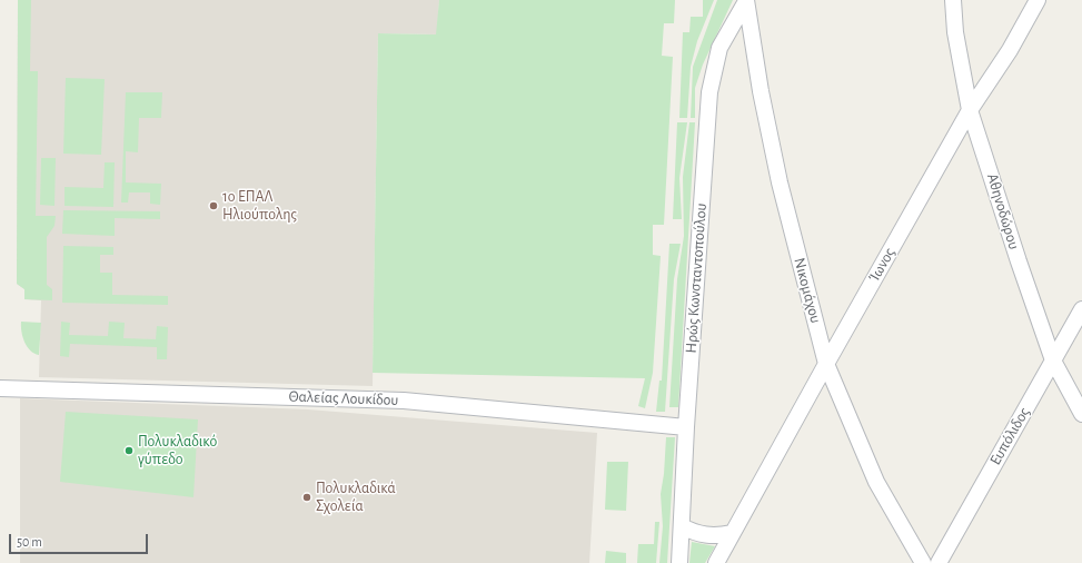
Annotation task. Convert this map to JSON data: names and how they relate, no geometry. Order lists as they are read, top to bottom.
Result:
{
  "streets": {
    "street": [
      "Αθηνοδώρου",
      "Ίωνος",
      "Ηρώς Κωνσταντοπούλου",
      "Νικομάχου",
      "Θαλείας Λουκίδου",
      "Ευπόλιδος"
    ]
  },
  "crossings": [
    ["Αθηνοδώρου", "Ίωνος"],
    ["Αθηνοδώρου", "Ευπόλιδος"],
    ["Ίωνος", "Νικομάχου"],
    ["Ηρώς Κωνσταντοπούλου", "Νικομάχου"],
    ["Ηρώς Κωνσταντοπούλου", "Θαλείας Λουκίδου"]
  ],
  "places": ["1ο ΕΠΑΛ Ηλιούπολης", "Πολυκλαδικό γύπεδο", "Πολυκλαδικά Σχολεία"],
  "scale_bar": "50 m"
}
